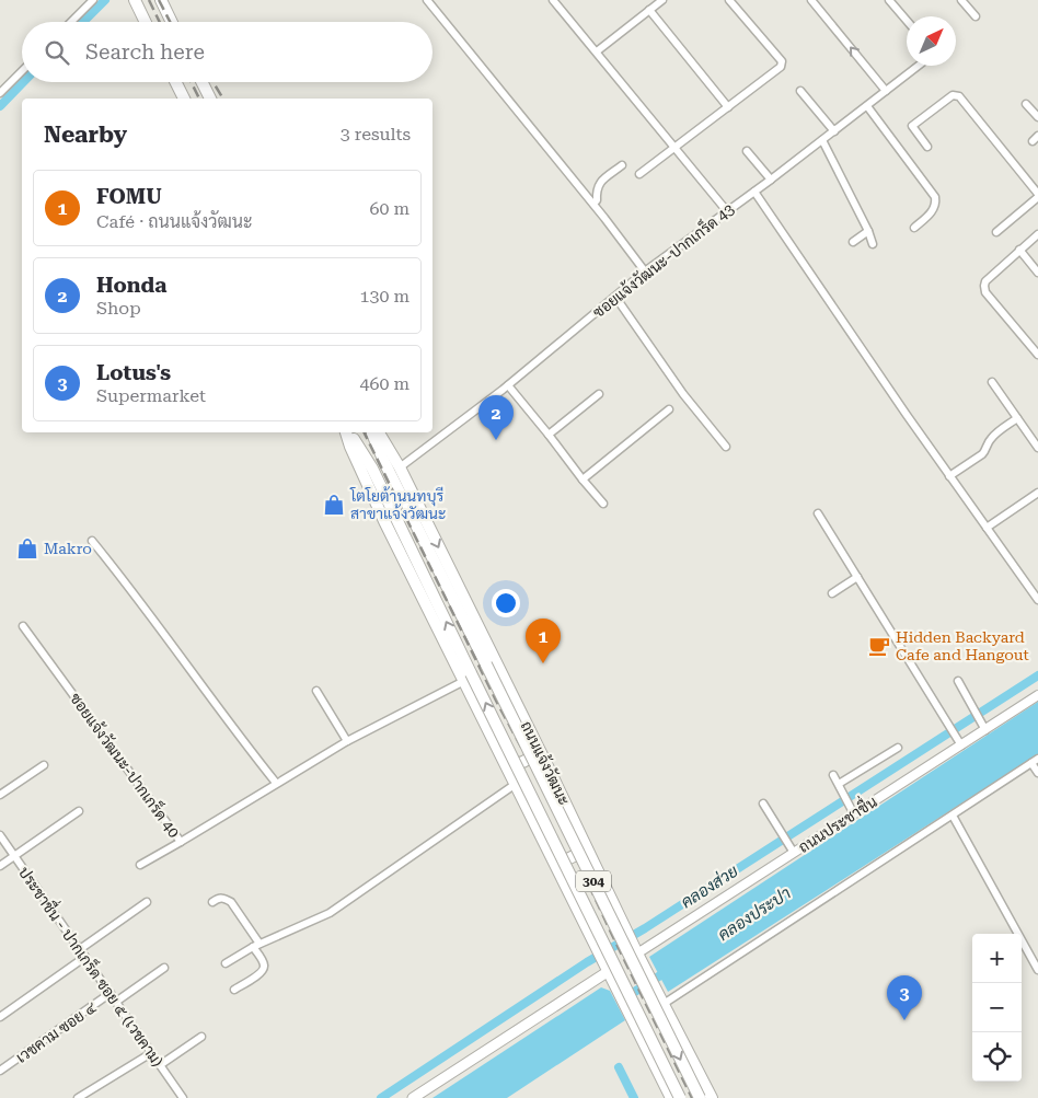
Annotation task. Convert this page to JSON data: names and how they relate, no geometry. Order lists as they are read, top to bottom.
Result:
{
  "streets": {
    "main road": ["ถนนแจ้งวัฒนะ", "304"],
    "street": [
      "ซอยแจ้งวัฒนะ-ปากเกร็ด 43",
      "ซอยแจ้งวัฒนะ-ปากเกร็ด 40",
      "ถนนประชาชื่น",
      "ประชาชื่น - ปากเกร็ด ซอย ๕ (เวชคาม)",
      "เวชคาม ซอย ๔"
    ]
  },
  "crossings": [
    ["ซอยแจ้งวัฒนะ-ปากเกร็ด 43", "ถนนแจ้งวัฒนะ"],
    ["ถนนแจ้งวัฒนะ", "ซอยแจ้งวัฒนะ-ปากเกร็ด 40"],
    ["ถนนแจ้งวัฒนะ", "ถนนประชาชื่น"],
    ["ประชาชื่น - ปากเกร็ด ซอย ๕ (เวชคาม)", "เวชคาม ซอย ๔"]
  ],
  "water": ["คลองส่วย", "คลองประปา"],
  "places": {
    "shop": ["โตโยต้านนทบุรี สาขาแจ้งวัฒนะ", "Makro"],
    "cafe": ["Hidden Backyard Cafe and Hangout"]
  },
  "north": "top right",
  "page": {
    "search": "Search here",
    "heading": ["Nearby", "3 results"],
    "list": [
      {
        "mark": "1",
        "name": "FOMU",
        "note": "Café · ถนนแจ้งวัฒนะ",
        "value": "60 m"
      },
      {
        "mark": "2",
        "name": "Honda",
        "note": "Shop",
        "value": "130 m"
      },
      {
        "mark": "3",
        "name": "Lotus's",
        "note": "Supermarket",
        "value": "460 m"
      }
    ],
    "pins": ["2", "1", "3"],
    "map_buttons": ["+", "−"]
  }
}
